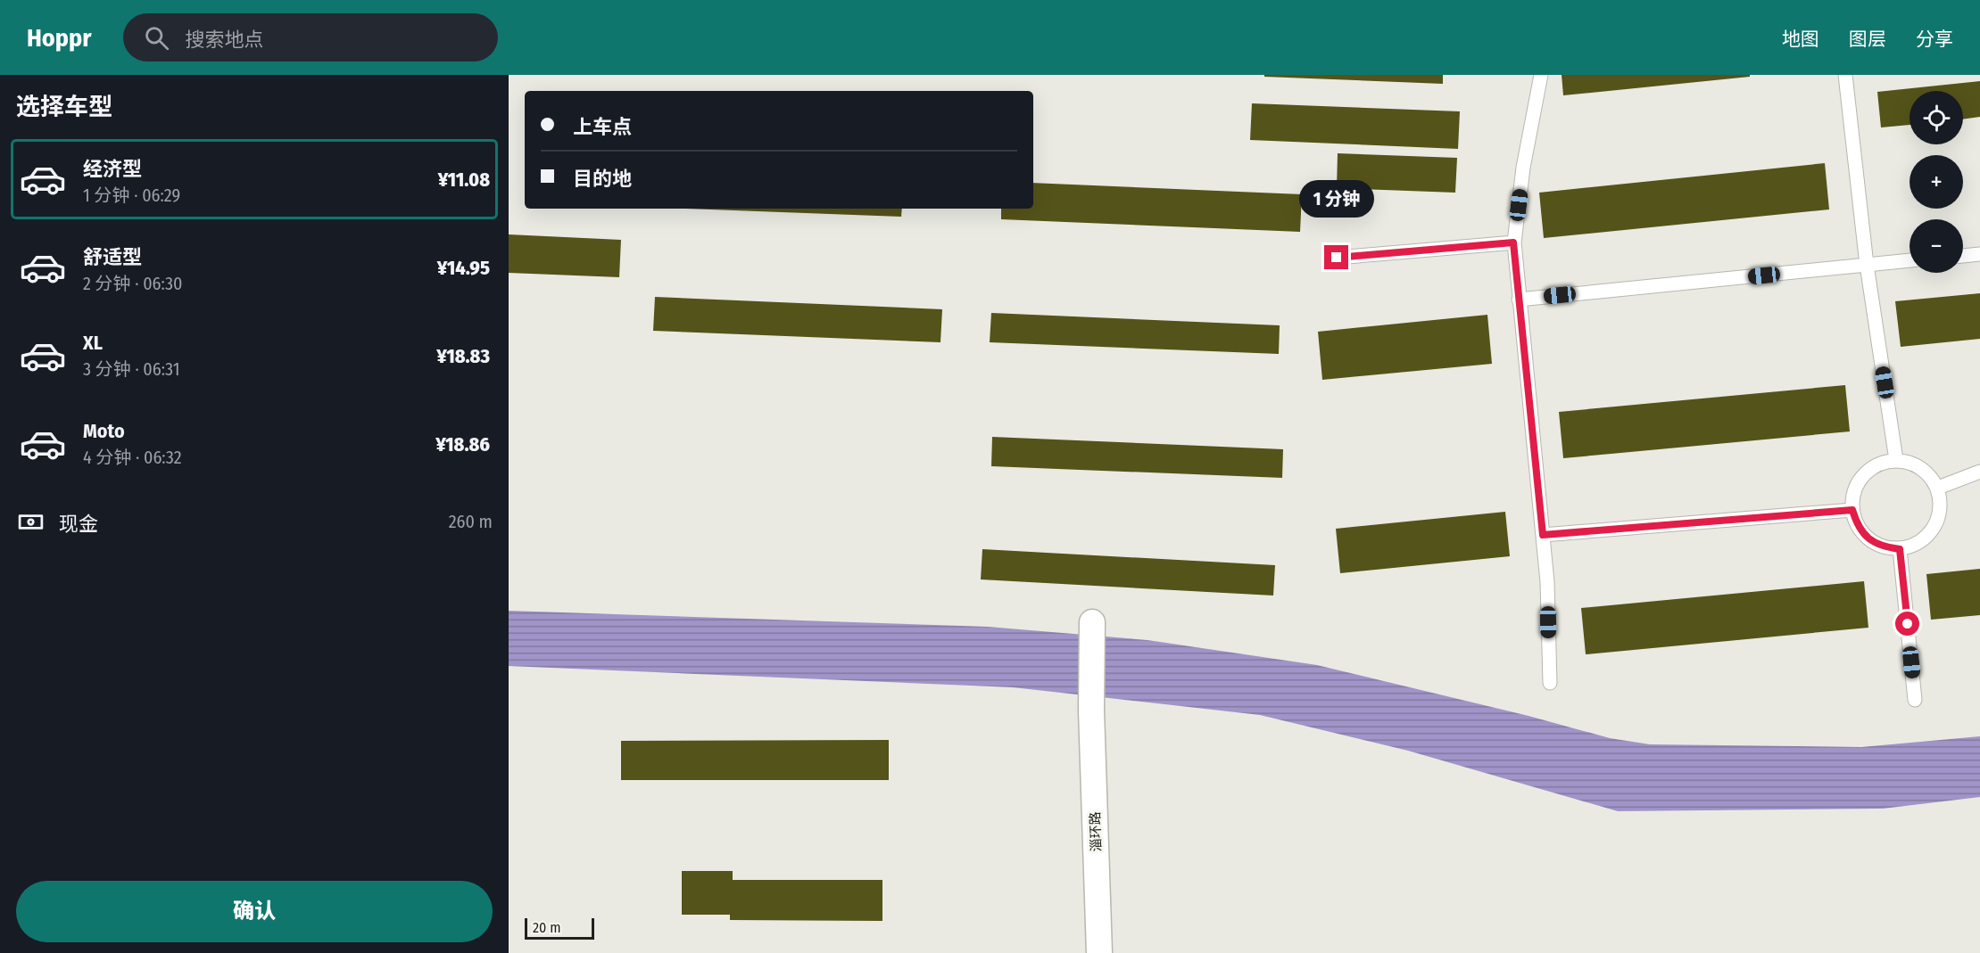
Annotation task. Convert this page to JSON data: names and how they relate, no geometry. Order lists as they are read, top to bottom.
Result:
{
  "streets": {
    "street": ["淄环路"]
  },
  "scale_bar": "20 m",
  "page": {
    "header": "Hoppr",
    "search": "搜索地点",
    "nav": ["地图", "图层", "分享"],
    "heading": "选择车型",
    "map_buttons": ["+", "−"],
    "banner": ["上车点", "目的地"],
    "list": [
      {
        "name": "经济型",
        "note": "1 分钟 · 06:29",
        "value": "¥11.08"
      },
      {
        "name": "舒适型",
        "note": "2 分钟 · 06:30",
        "value": "¥14.95"
      },
      {
        "name": "XL",
        "note": "3 分钟 · 06:31",
        "value": "¥18.83"
      },
      {
        "name": "Moto",
        "note": "4 分钟 · 06:32",
        "value": "¥18.86"
      }
    ],
    "bubble": "1 分钟",
    "pay": ["现金", "260 m"],
    "buttons": "确认",
    "scale": "20 m"
  }
}
